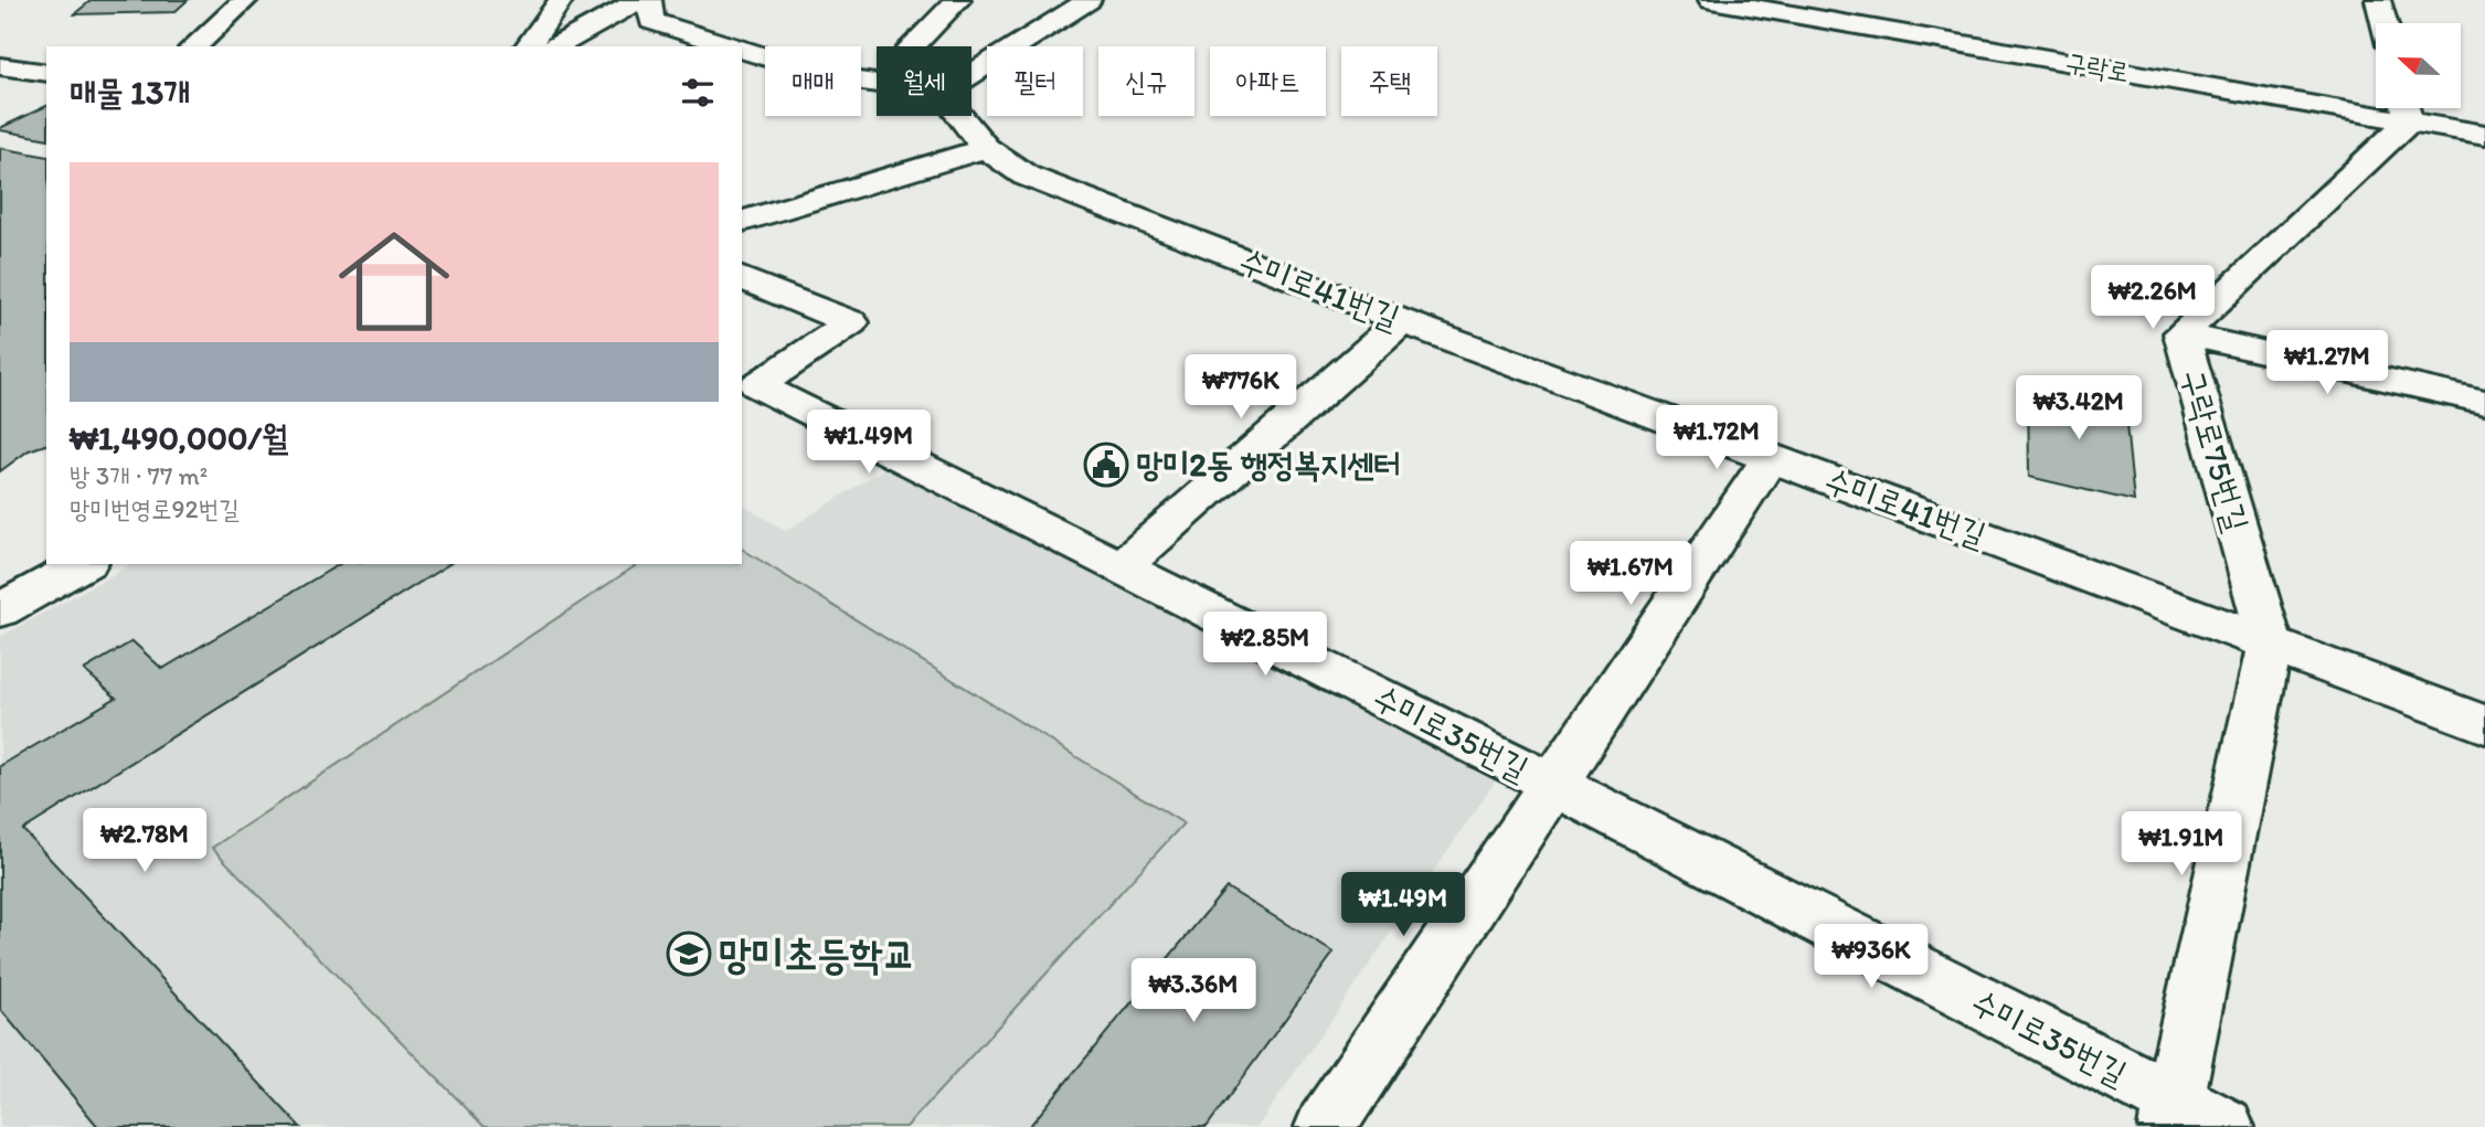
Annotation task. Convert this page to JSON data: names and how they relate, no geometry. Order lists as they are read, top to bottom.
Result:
{
  "streets": {
    "street": [
      "구락로",
      "수미로41번길",
      "구락로75번길",
      "수미로35번길"
    ]
  },
  "crossings": [
    ["구락로", "구락로75번길"],
    ["수미로41번길", "구락로75번길"]
  ],
  "places": {
    "public building": ["망미2동 행정복지센터"],
    "school or university": ["망미초등학교"]
  },
  "north": "left",
  "page": {
    "chip": [
      "매매",
      "월세",
      "필터",
      "신규",
      "아파트",
      "주택"
    ],
    "heading": "매물 13개",
    "list": [
      {
        "name": "₩1,490,000/월",
        "note": "방 3개 · 77 m² · 망미번영로92번길"
      }
    ],
    "price": [
      "₩2.26M",
      "₩1.27M",
      "₩776K",
      "₩3.42M",
      "₩1.72M",
      "₩1.49M",
      "₩1.67M",
      "₩2.85M",
      "₩2.78M",
      "₩1.91M",
      "₩1.49M",
      "₩936K",
      "₩3.36M"
    ]
  }
}
